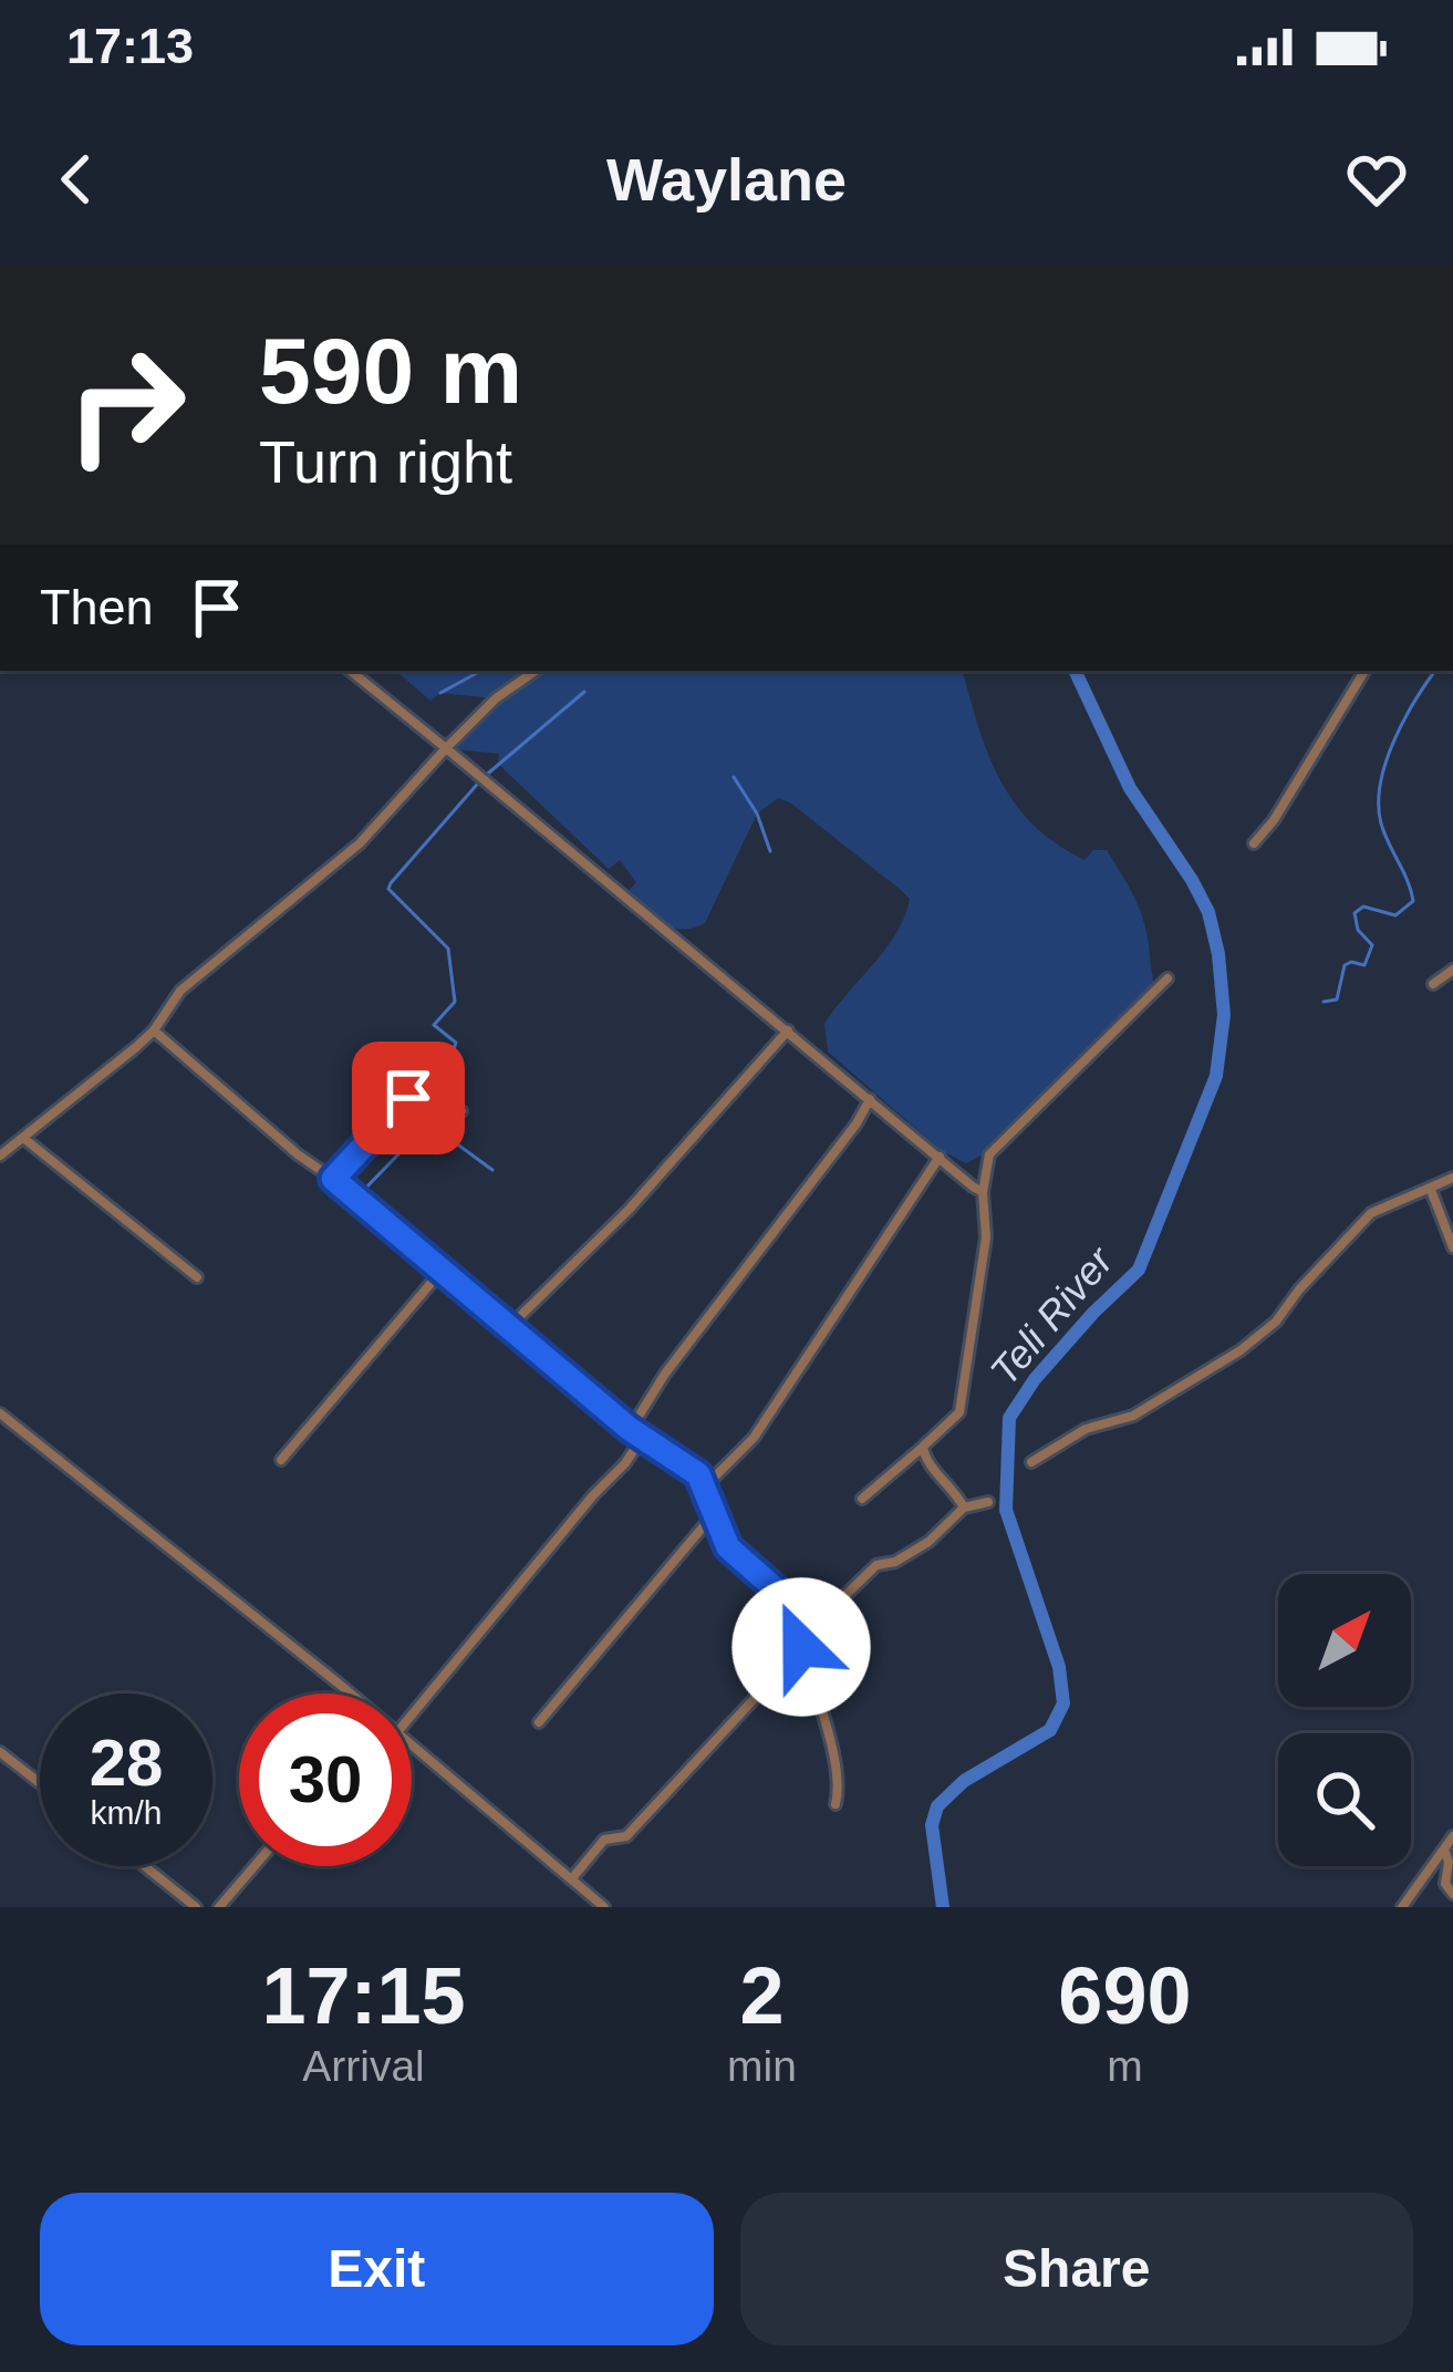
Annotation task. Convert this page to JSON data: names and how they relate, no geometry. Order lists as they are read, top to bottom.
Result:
{
  "water": ["Teli River"],
  "north": "top right",
  "page": {
    "status": "17:13",
    "header": "Waylane",
    "turn": ["590 m", "Turn right"],
    "then": "Then",
    "speed": "28 km/h",
    "limit": "30",
    "eta": [
      "17:15",
      "Arrival",
      "2",
      "min",
      "690",
      "m"
    ],
    "buttons": ["Exit", "Share"]
  }
}
